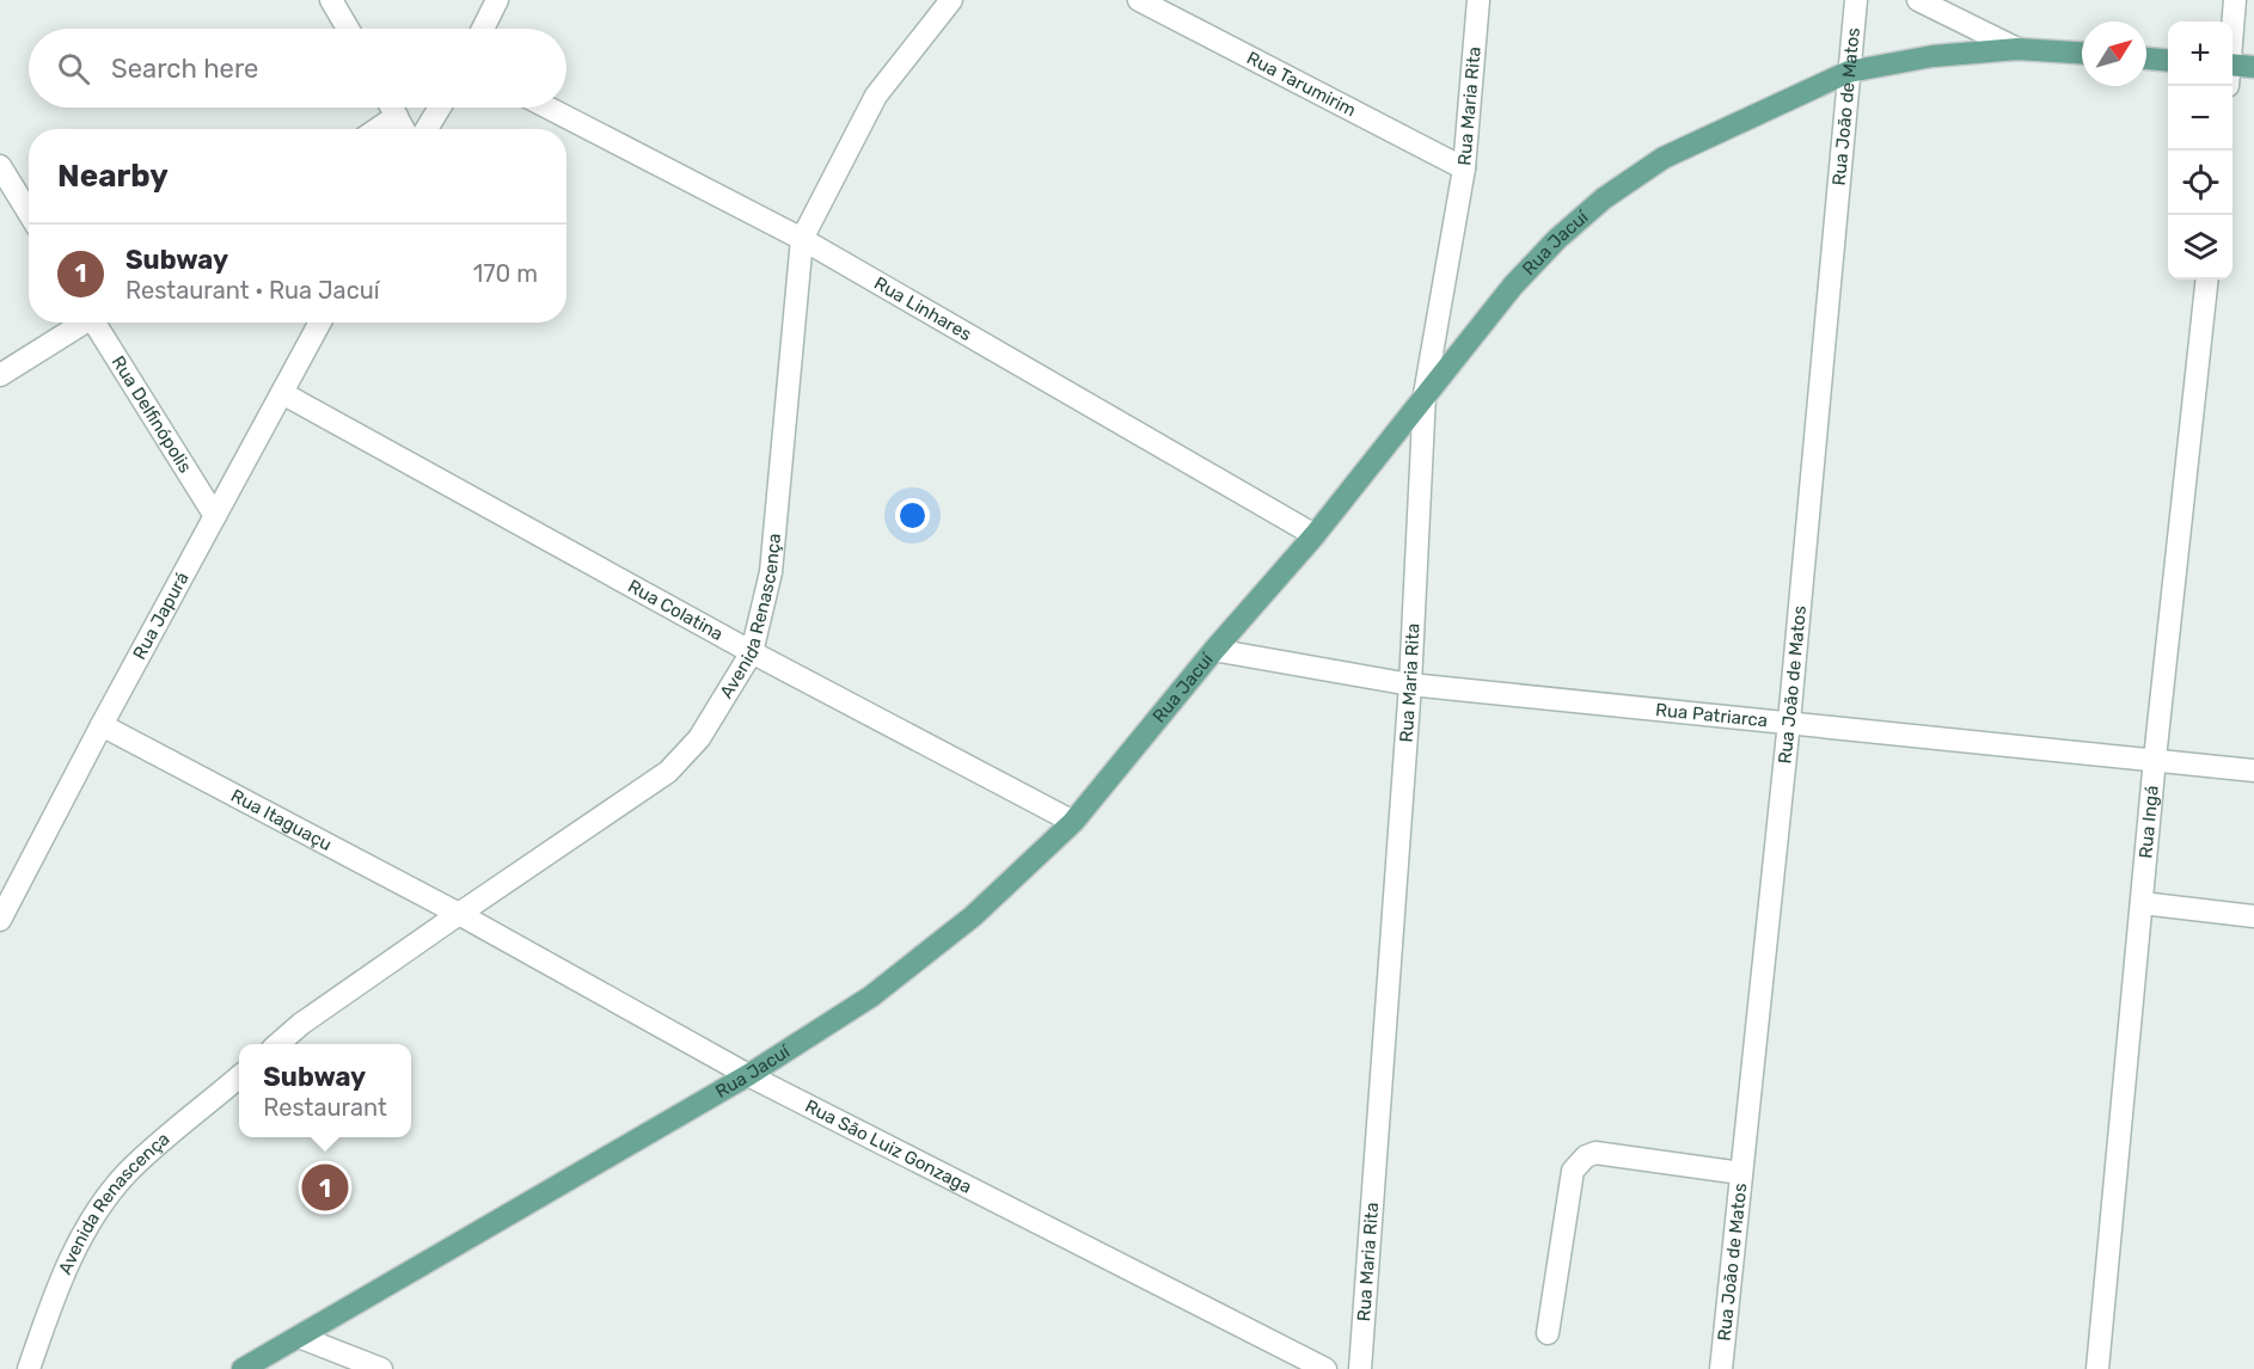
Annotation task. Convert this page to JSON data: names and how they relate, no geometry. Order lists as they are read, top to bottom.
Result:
{
  "streets": {
    "main road": ["Rua Jacuí"],
    "street": [
      "Rua Tarumirim",
      "Rua Maria Rita",
      "Rua João de Matos",
      "Rua Linhares",
      "Rua Delfinópolis",
      "Rua Colatina",
      "Avenida Renascença",
      "Rua Japurá",
      "Rua Patriarca",
      "Rua Itaguaçu",
      "Rua Ingá",
      "Rua São Luiz Gonzaga"
    ]
  },
  "crossings": [
    ["Rua Tarumirim", "Rua Maria Rita"],
    ["Rua Maria Rita", "Rua Jacuí"],
    ["Rua Maria Rita", "Rua Patriarca"],
    ["Rua João de Matos", "Rua Jacuí"],
    ["Rua João de Matos", "Rua Patriarca"],
    ["Rua Jacuí", "Rua Linhares"],
    ["Rua Jacuí", "Rua Colatina"],
    ["Rua Jacuí", "Rua Patriarca"],
    ["Rua Jacuí", "Rua São Luiz Gonzaga"],
    ["Rua Linhares", "Avenida Renascença"],
    ["Rua Delfinópolis", "Rua Japurá"],
    ["Rua Colatina", "Avenida Renascença"],
    ["Rua Colatina", "Rua Japurá"],
    ["Avenida Renascença", "Rua Itaguaçu"],
    ["Avenida Renascença", "Rua São Luiz Gonzaga"],
    ["Rua Japurá", "Rua Itaguaçu"],
    ["Rua Patriarca", "Rua Ingá"],
    ["Rua Itaguaçu", "Rua São Luiz Gonzaga"]
  ],
  "north": "top right",
  "page": {
    "map_buttons": ["+", "−"],
    "search": "Search here",
    "heading": "Nearby",
    "list": [
      {
        "mark": "1",
        "name": "Subway",
        "note": "Restaurant · Rua Jacuí",
        "value": "170 m"
      }
    ],
    "popup": ["Subway", "Restaurant"],
    "pins": "1"
  }
}
